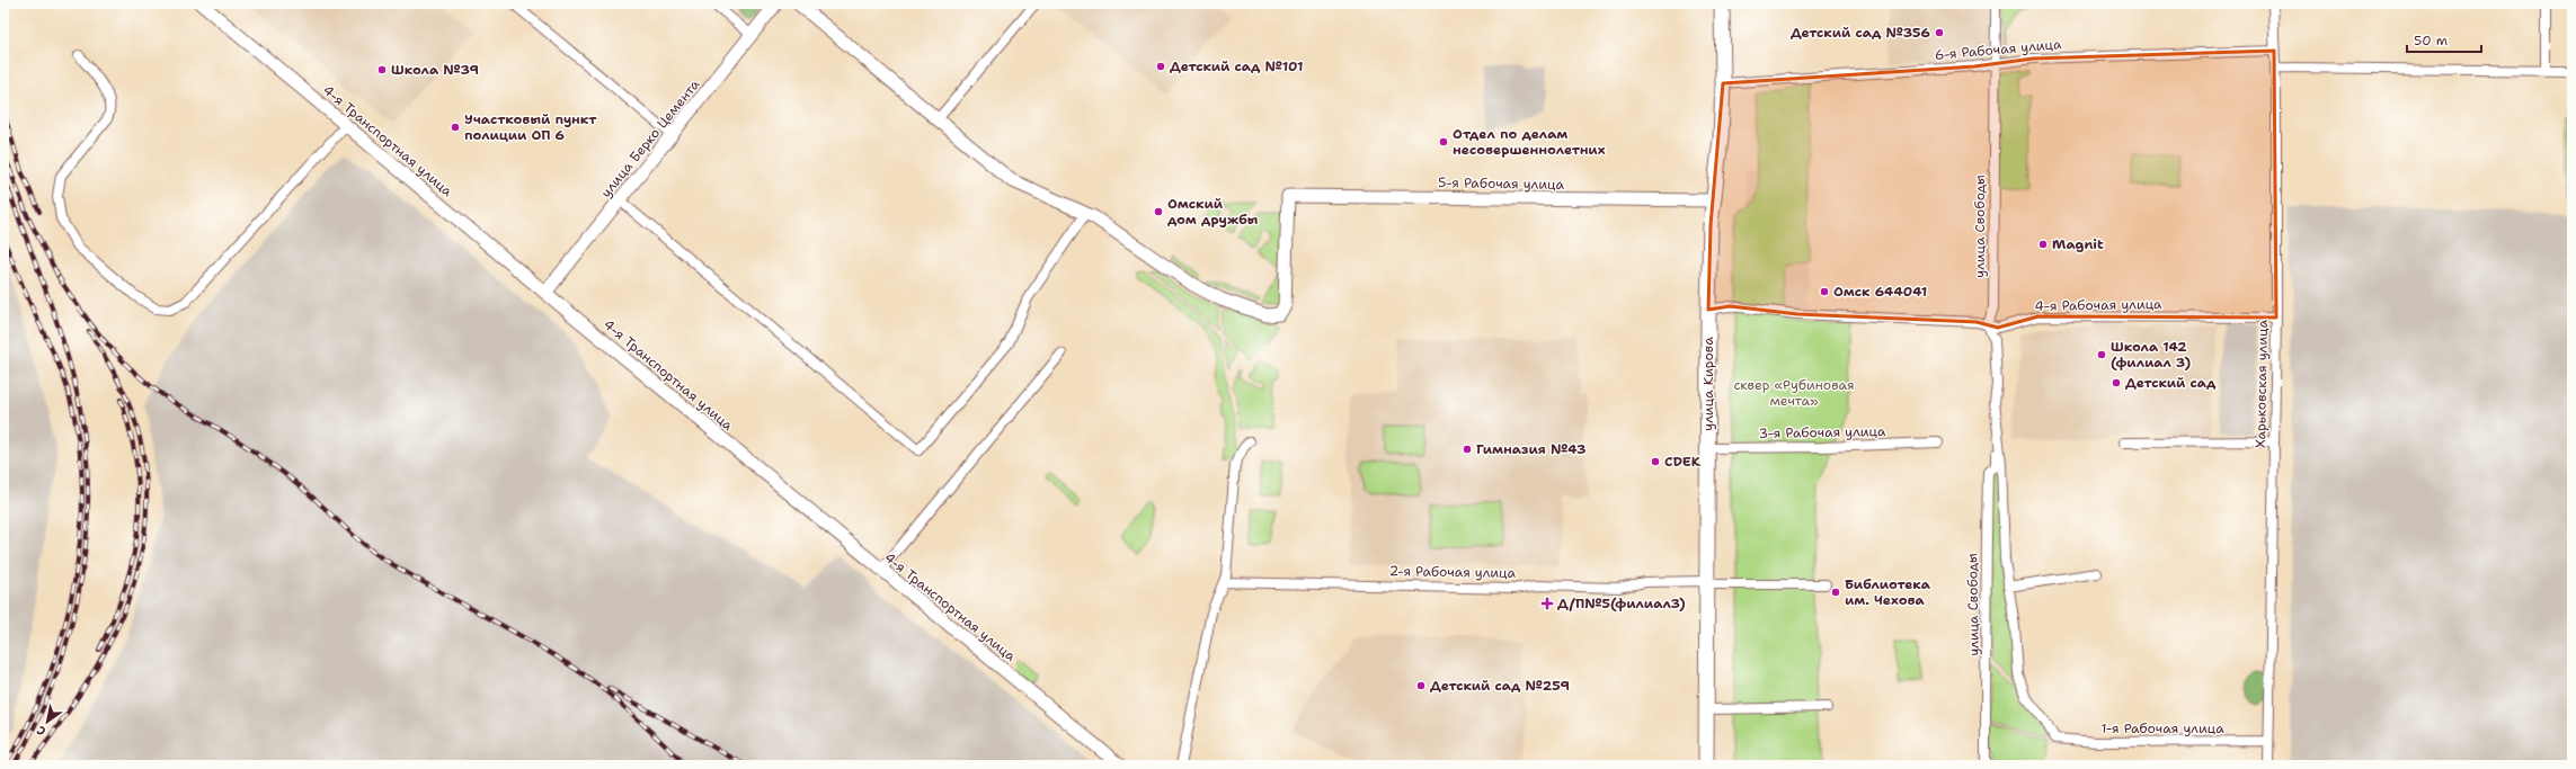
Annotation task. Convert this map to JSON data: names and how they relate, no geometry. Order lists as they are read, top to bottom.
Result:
{
  "streets": {
    "main road": [
      "улица Берко Цемента",
      "4-я Транспортная улица",
      "5-я Рабочая улица",
      "улица Кирова"
    ],
    "street": [
      "6-я Рабочая улица",
      "улица Свободы",
      "4-я Рабочая улица",
      "Харьковская улица",
      "3-я Рабочая улица",
      "2-я Рабочая улица",
      "1-я Рабочая улица"
    ]
  },
  "crossings": [
    ["6-я Рабочая улица", "улица Свободы"],
    ["6-я Рабочая улица", "улица Кирова"],
    ["6-я Рабочая улица", "Харьковская улица"],
    ["улица Берко Цемента", "4-я Транспортная улица"],
    ["5-я Рабочая улица", "улица Кирова"],
    ["улица Свободы", "4-я Рабочая улица"],
    ["улица Свободы", "1-я Рабочая улица"],
    ["4-я Рабочая улица", "улица Кирова"],
    ["4-я Рабочая улица", "Харьковская улица"],
    ["улица Кирова", "3-я Рабочая улица"],
    ["улица Кирова", "2-я Рабочая улица"],
    ["Харьковская улица", "1-я Рабочая улица"]
  ],
  "parks": ["сквер «Рубиновая мечта»"],
  "places": {
    "other": [
      "Детский сад №356",
      "Детский сад №101",
      "Школа №39",
      "Участковый пункт полиции ОП 6",
      "Отдел по делам несовершеннолетних",
      "Омский дом дружбы",
      "Magnit",
      "Омск 644041",
      "Школа 142 (филиал 3)",
      "Детский сад",
      "Гимназия №43",
      "CDEK",
      "Библиотека им. Чехова",
      "Детский сад №259"
    ],
    "health": ["Д/П№5(филиал3)"]
  },
  "scale_bar": "50 m",
  "north": "bottom left"
}
